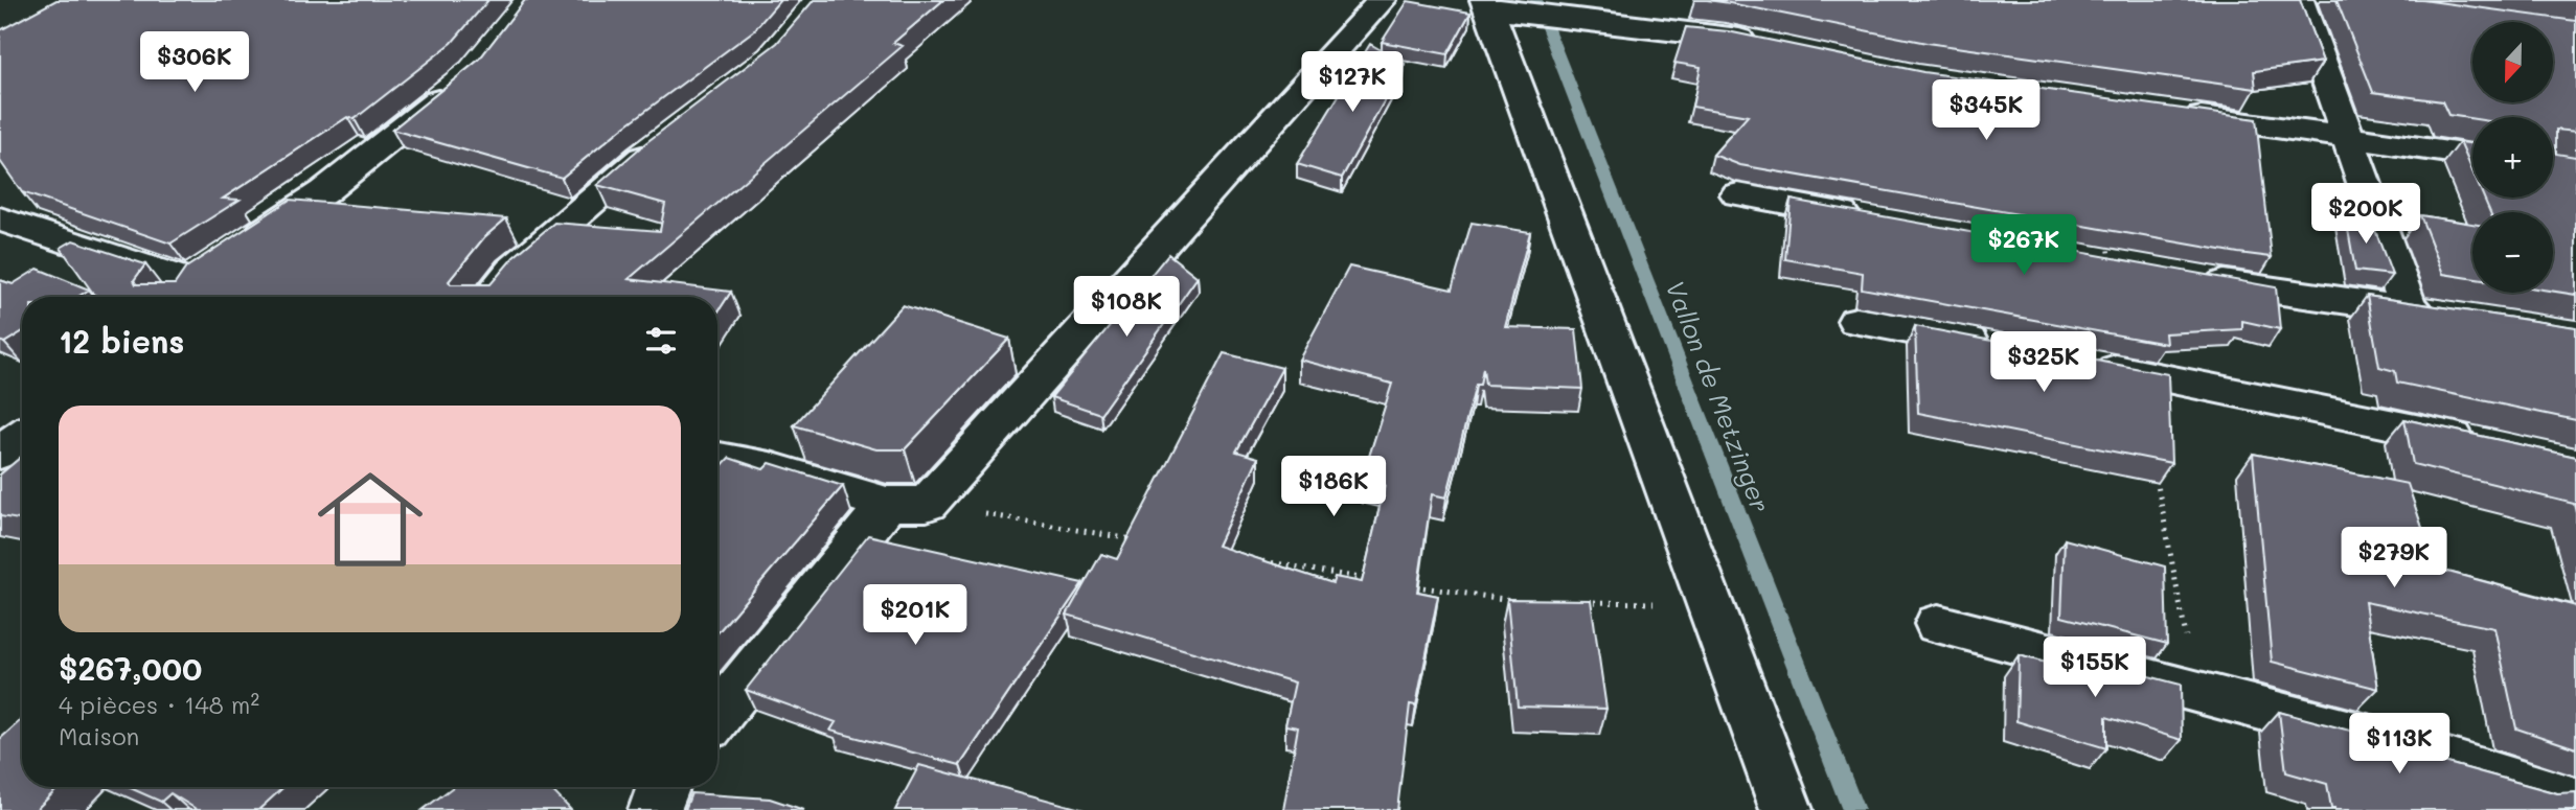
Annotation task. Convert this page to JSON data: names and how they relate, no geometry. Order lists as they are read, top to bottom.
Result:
{
  "water": ["Vallon de Metzinger"],
  "north": "bottom",
  "page": {
    "map_buttons": ["+", "−"],
    "price": [
      "$306K",
      "$127K",
      "$345K",
      "$200K",
      "$267K",
      "$108K",
      "$325K",
      "$186K",
      "$279K",
      "$201K",
      "$155K",
      "$113K"
    ],
    "heading": "12 biens",
    "list": [
      {
        "name": "$267,000",
        "note": "4 pièces · 148 m² · Maison"
      }
    ]
  }
}
